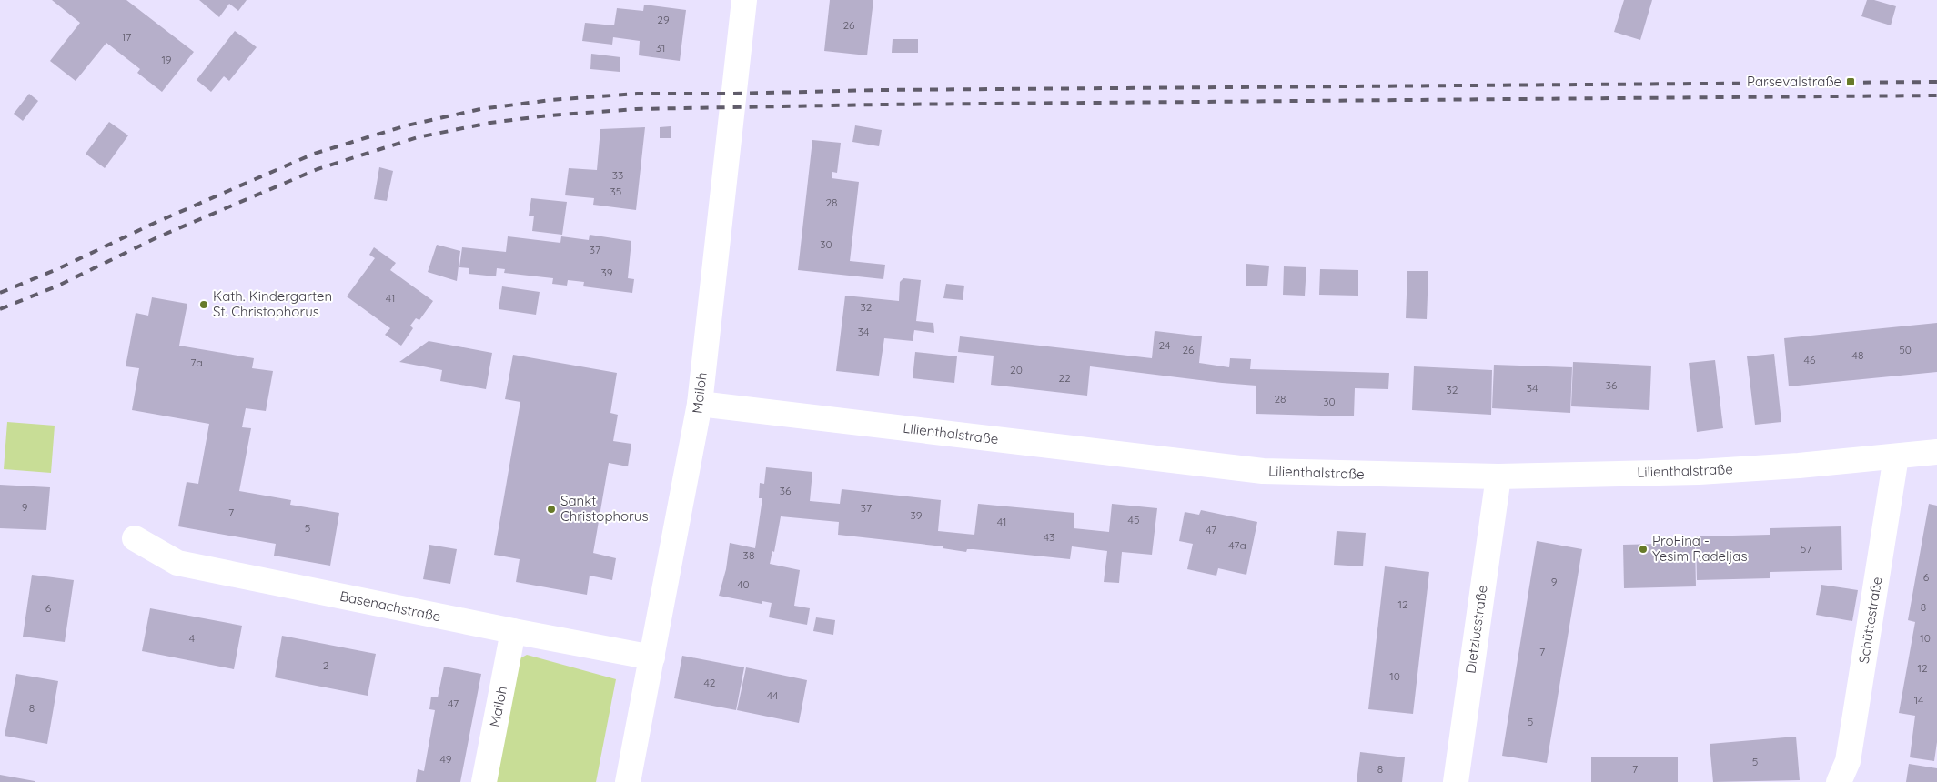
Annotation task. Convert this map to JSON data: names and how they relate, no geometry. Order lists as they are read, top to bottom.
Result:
{
  "streets": {
    "street": [
      "Mailoh",
      "Lilienthalstraße",
      "Basenachstraße",
      "Schüttestraße",
      "Dietziusstraße"
    ]
  },
  "crossings": [
    ["Mailoh", "Lilienthalstraße"],
    ["Mailoh", "Basenachstraße"],
    ["Lilienthalstraße", "Schüttestraße"],
    ["Lilienthalstraße", "Dietziusstraße"]
  ],
  "places": {
    "transit": ["Parsevalstraße"],
    "other": ["Kath. Kindergarten St. Christophorus", "Sankt Christophorus", "ProFina - Yesim Radeljas"]
  },
  "house_numbers": [
    "29",
    "26",
    "17",
    "31",
    "19",
    "33",
    "35",
    "28",
    "30",
    "37",
    "39",
    "41",
    "32",
    "34",
    "24",
    "26",
    "50",
    "48",
    "46",
    "7a",
    "20",
    "22",
    "36",
    "34",
    "32",
    "28",
    "30",
    "36",
    "9",
    "37",
    "7",
    "39",
    "45",
    "41",
    "5",
    "47",
    "43",
    "47a",
    "57",
    "38",
    "6",
    "9",
    "40",
    "12",
    "8",
    "6",
    "4",
    "10",
    "7",
    "2",
    "12",
    "10",
    "42",
    "44",
    "14",
    "47",
    "8",
    "5",
    "49",
    "5",
    "8",
    "7"
  ]
}
